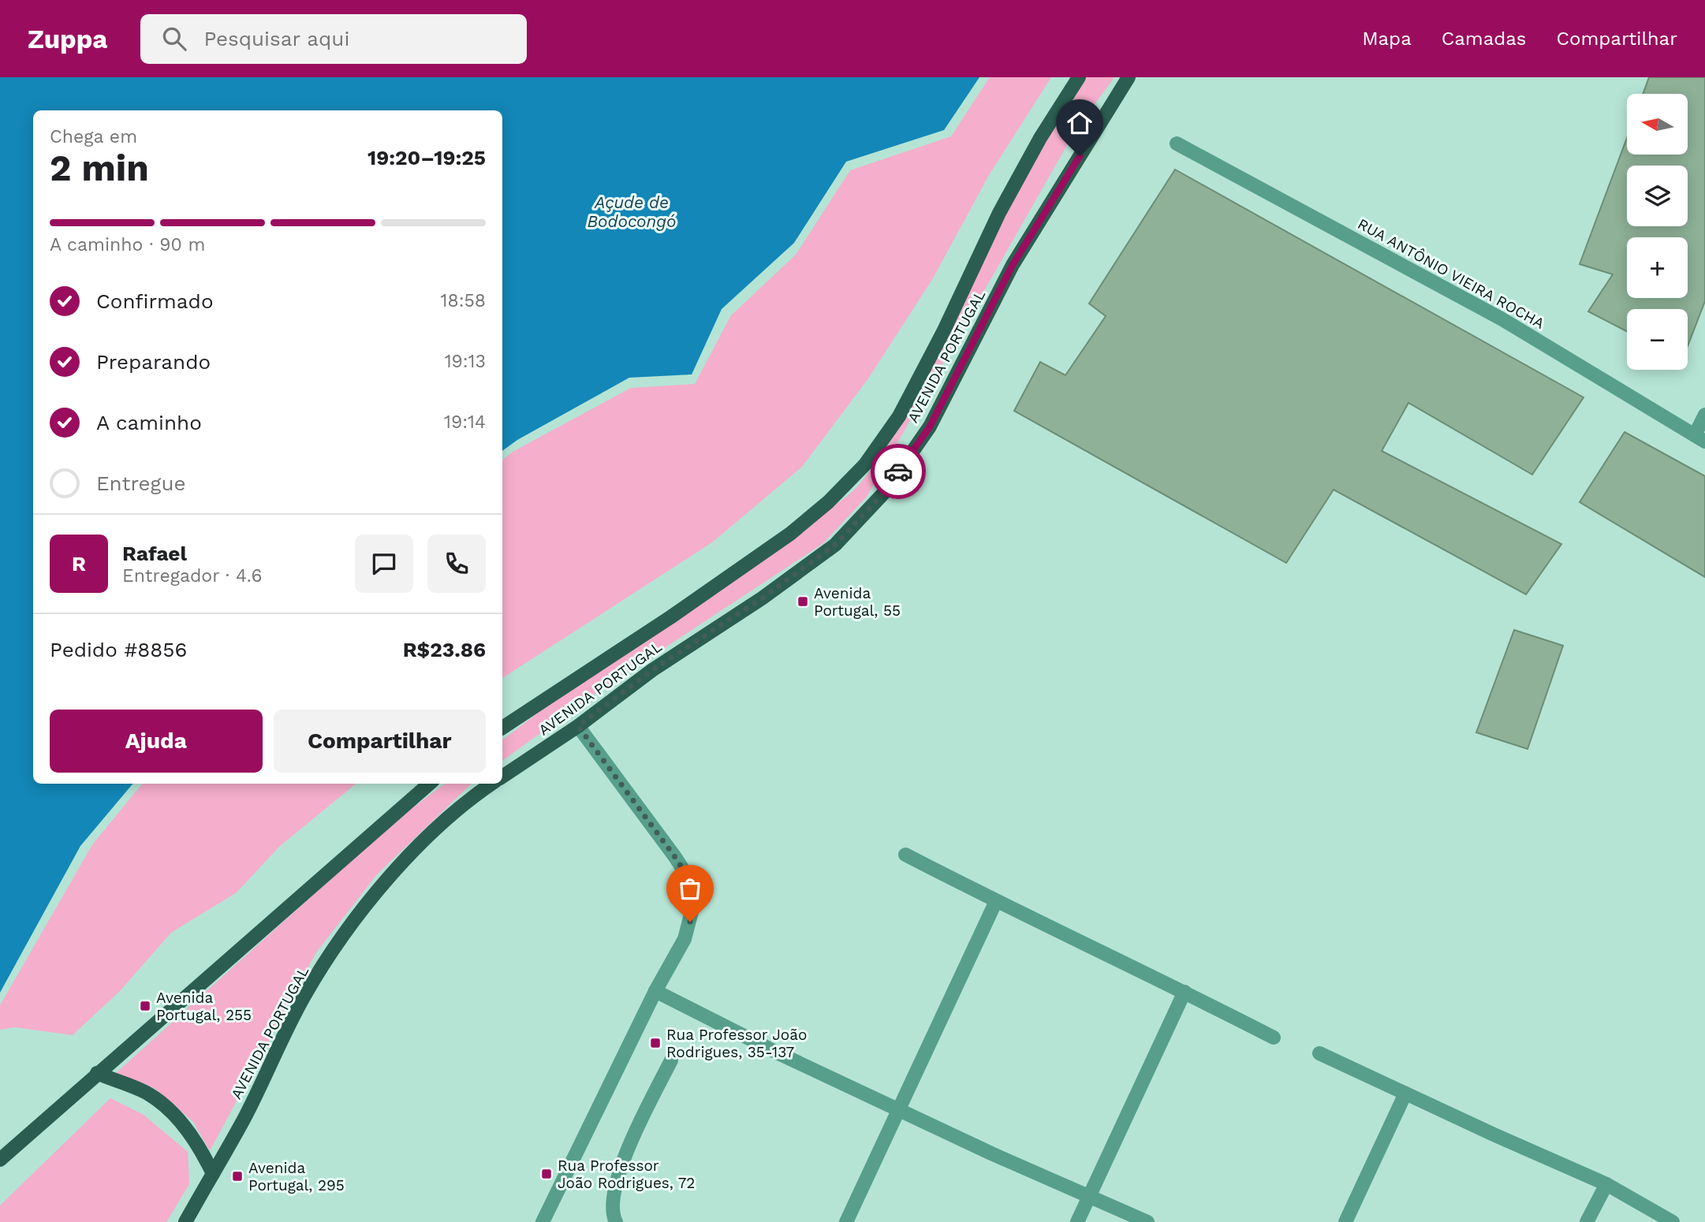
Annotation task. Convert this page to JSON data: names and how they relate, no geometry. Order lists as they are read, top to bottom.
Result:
{
  "streets": {
    "main road": ["AVENIDA PORTUGAL"],
    "street": ["RUA ANTÔNIO VIEIRA ROCHA"]
  },
  "water": ["Açude de Bodocongó"],
  "places": {
    "transit": [
      "Avenida Portugal, 55",
      "Avenida Portugal, 255",
      "Rua Professor João Rodrigues, 35-137",
      "Rua Professor João Rodrigues, 72",
      "Avenida Portugal, 295"
    ]
  },
  "north": "left",
  "page": {
    "header": "Zuppa",
    "search": "Pesquisar aqui",
    "nav": ["Mapa", "Camadas", "Compartilhar"],
    "map_buttons": ["+", "−"],
    "heading": ["2 min", "Chega em", "19:20–19:25"],
    "panel": [
      "Rafael",
      "Entregador · 4.6",
      "Pedido #8856",
      "R$23.86"
    ],
    "bar": "A caminho · 90 m",
    "list": [
      ["Confirmado", "18:58"],
      ["Preparando", "19:13"],
      ["A caminho", "19:14"],
      "Entregue"
    ],
    "round": "R",
    "buttons": ["Ajuda", "Compartilhar"]
  }
}
